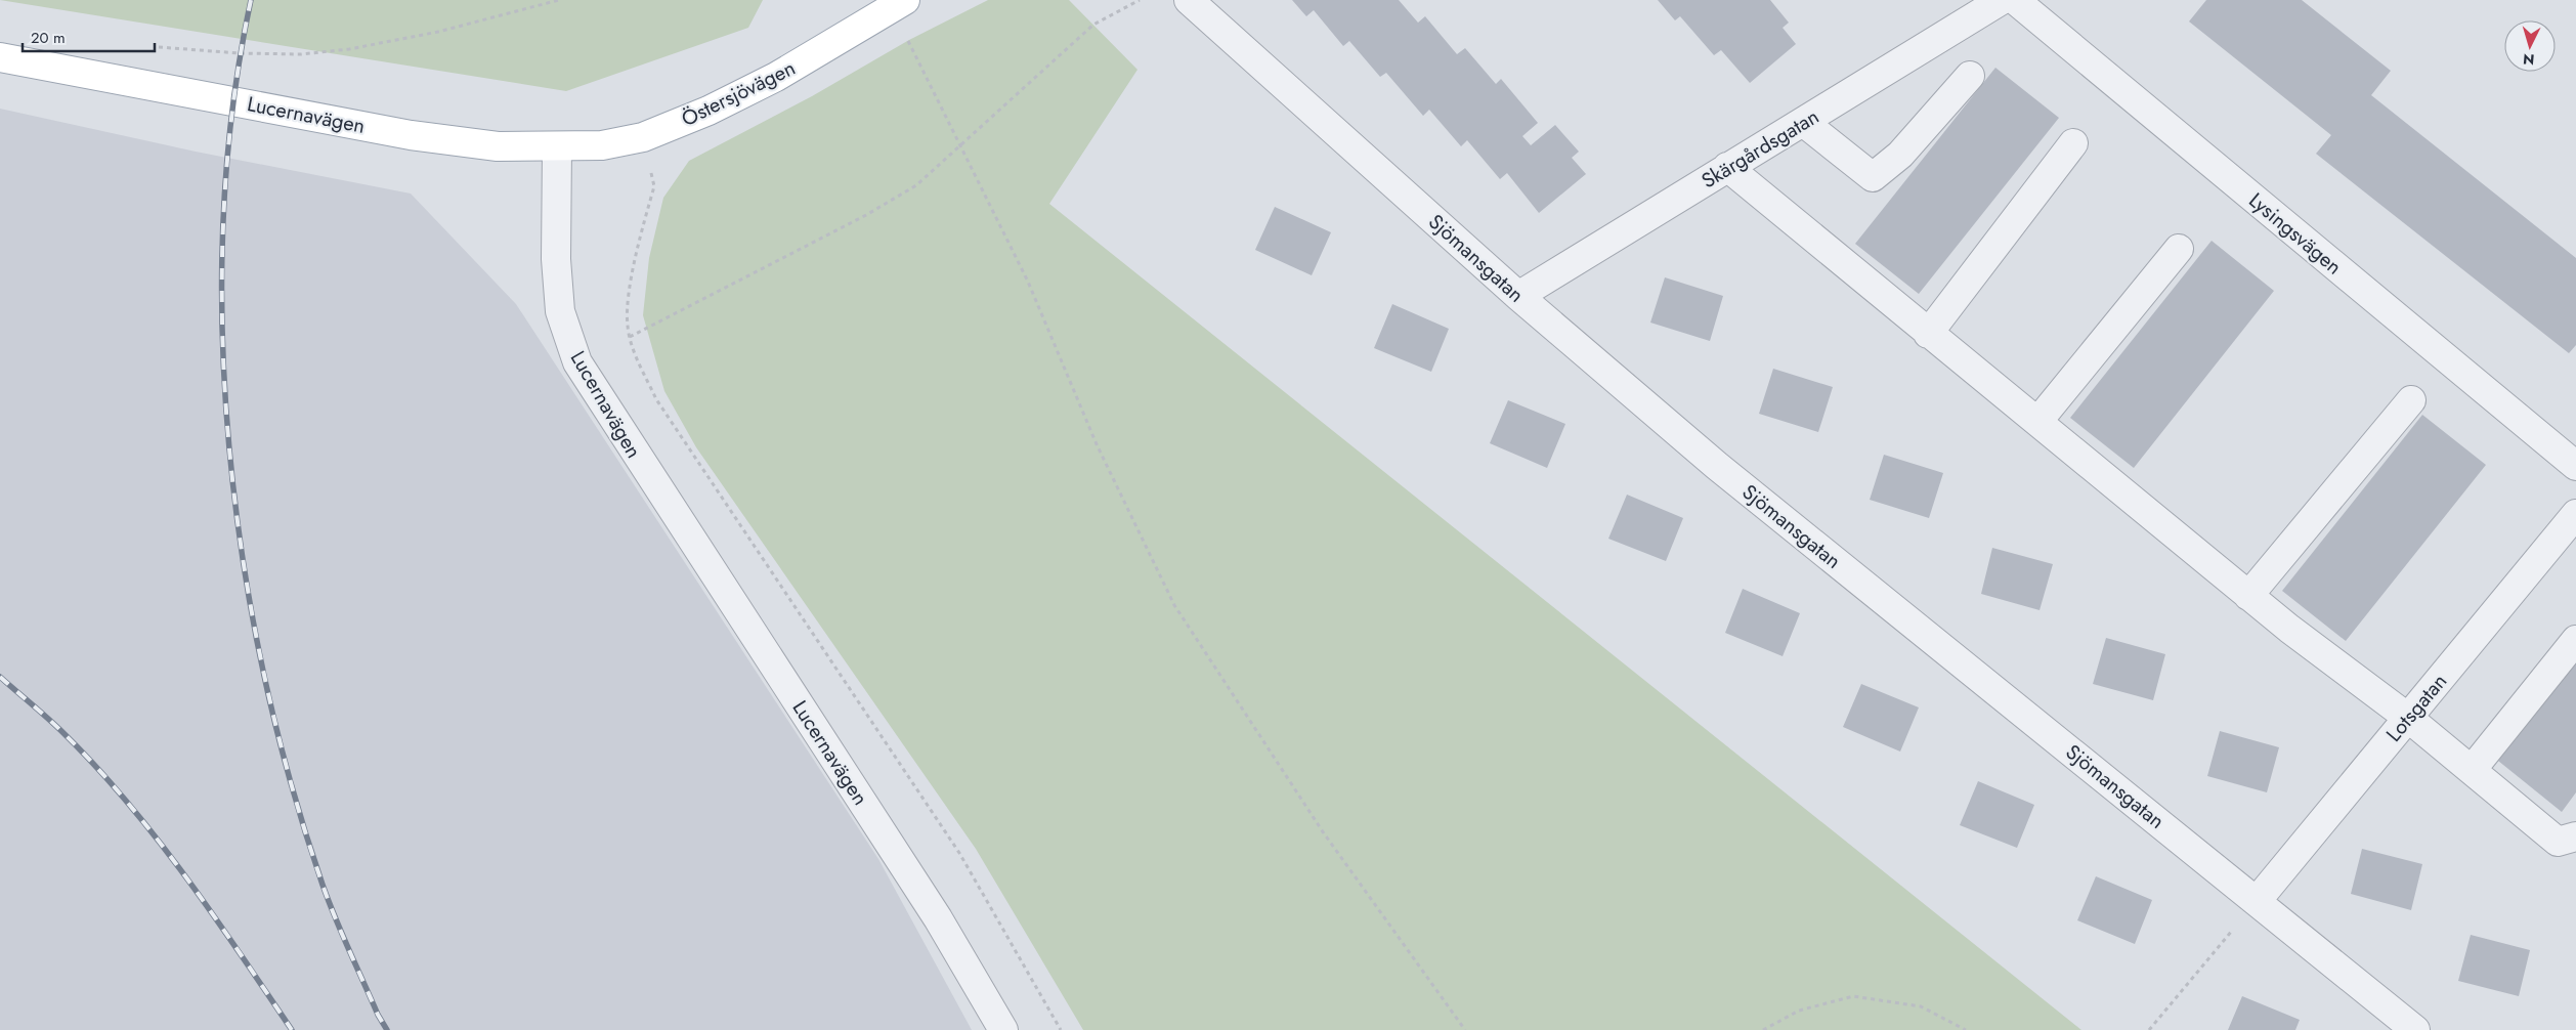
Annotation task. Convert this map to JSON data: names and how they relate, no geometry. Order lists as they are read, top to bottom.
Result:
{
  "streets": {
    "main road": ["Östersjövägen", "Lucernavägen"],
    "street": [
      "Skärgårdsgatan",
      "Lysingsvägen",
      "Sjömansgatan",
      "Lotsgatan"
    ]
  },
  "crossings": [
    ["Östersjövägen", "Lucernavägen"],
    ["Skärgårdsgatan", "Sjömansgatan"],
    ["Sjömansgatan", "Lotsgatan"]
  ],
  "scale_bar": "20 m",
  "north": "bottom"
}
